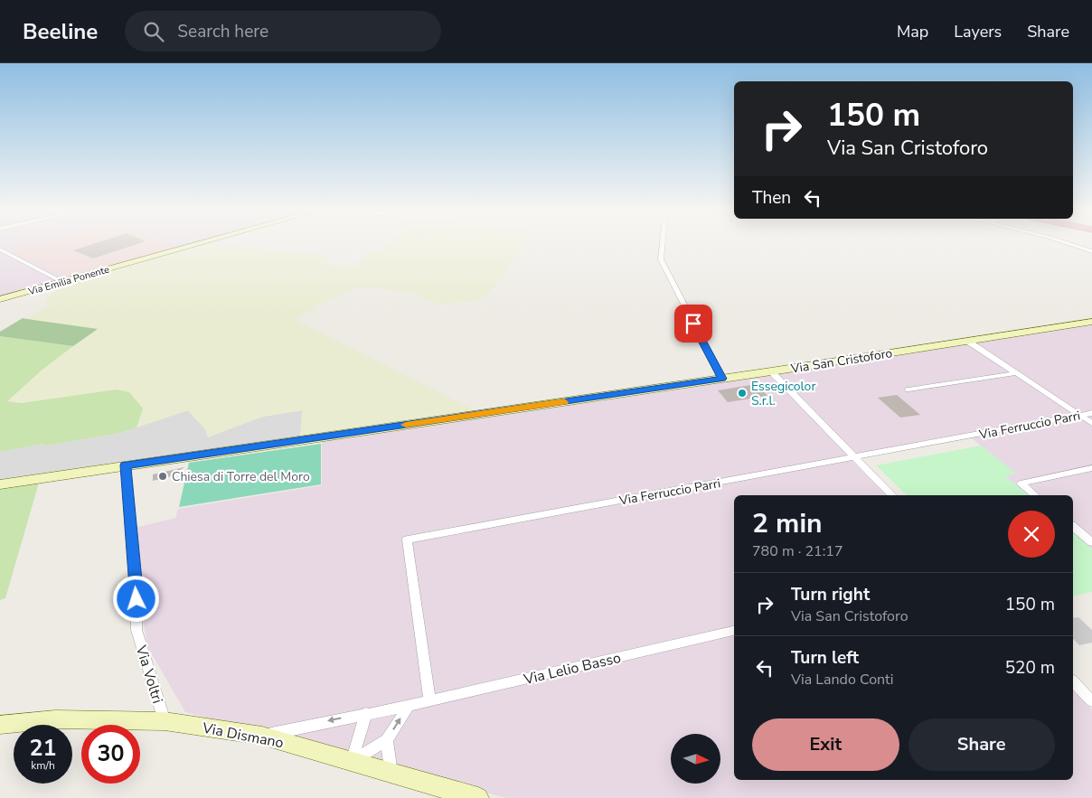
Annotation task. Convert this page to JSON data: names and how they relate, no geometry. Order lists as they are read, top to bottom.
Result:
{
  "streets": {
    "main road": ["Via Dismano"],
    "street": [
      "Via Emilia Ponente",
      "Via San Cristoforo",
      "Via Ferruccio Parri",
      "Via Lelio Basso",
      "Via Voltri"
    ]
  },
  "crossings": [
    ["Via San Cristoforo", "Via Voltri"],
    ["Via Ferruccio Parri", "Via Lelio Basso"],
    ["Via Lelio Basso", "Via Dismano"],
    ["Via Voltri", "Via Dismano"]
  ],
  "places": ["Essegicolor S.r.l.", "Chiesa di Torre del Moro"],
  "north": "right",
  "page": {
    "header": "Beeline",
    "search": "Search here",
    "nav": ["Map", "Layers", "Share"],
    "turn": ["150 m", "Via San Cristoforo"],
    "then": "Then",
    "heading": ["2 min", "780 m · 21:17"],
    "list": [
      {
        "name": "Turn right",
        "note": "Via San Cristoforo",
        "value": "150 m"
      },
      {
        "name": "Turn left",
        "note": "Via Lando Conti",
        "value": "520 m"
      }
    ],
    "buttons": ["Exit", "Share"],
    "speed": "21 km/h",
    "limit": "30"
  }
}
